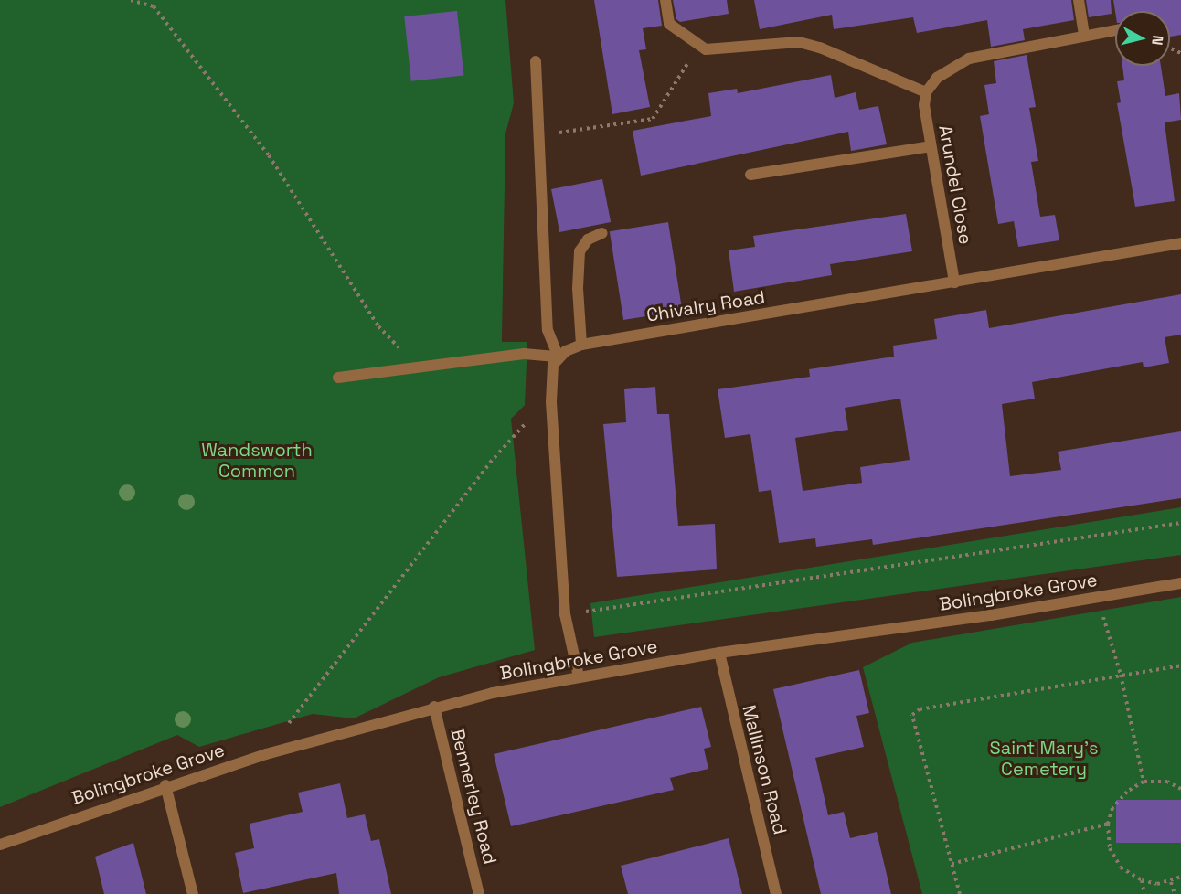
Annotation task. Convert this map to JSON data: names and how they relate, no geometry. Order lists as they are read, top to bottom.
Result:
{
  "streets": {
    "street": [
      "Arundel Close",
      "Chivalry Road",
      "Bolingbroke Grove",
      "Mallinson Road",
      "Bennerley Road"
    ]
  },
  "crossings": [
    ["Arundel Close", "Chivalry Road"],
    ["Bolingbroke Grove", "Mallinson Road"],
    ["Bolingbroke Grove", "Bennerley Road"]
  ],
  "parks": ["Wandsworth Common", "Saint Mary's Cemetery"],
  "north": "right"
}
